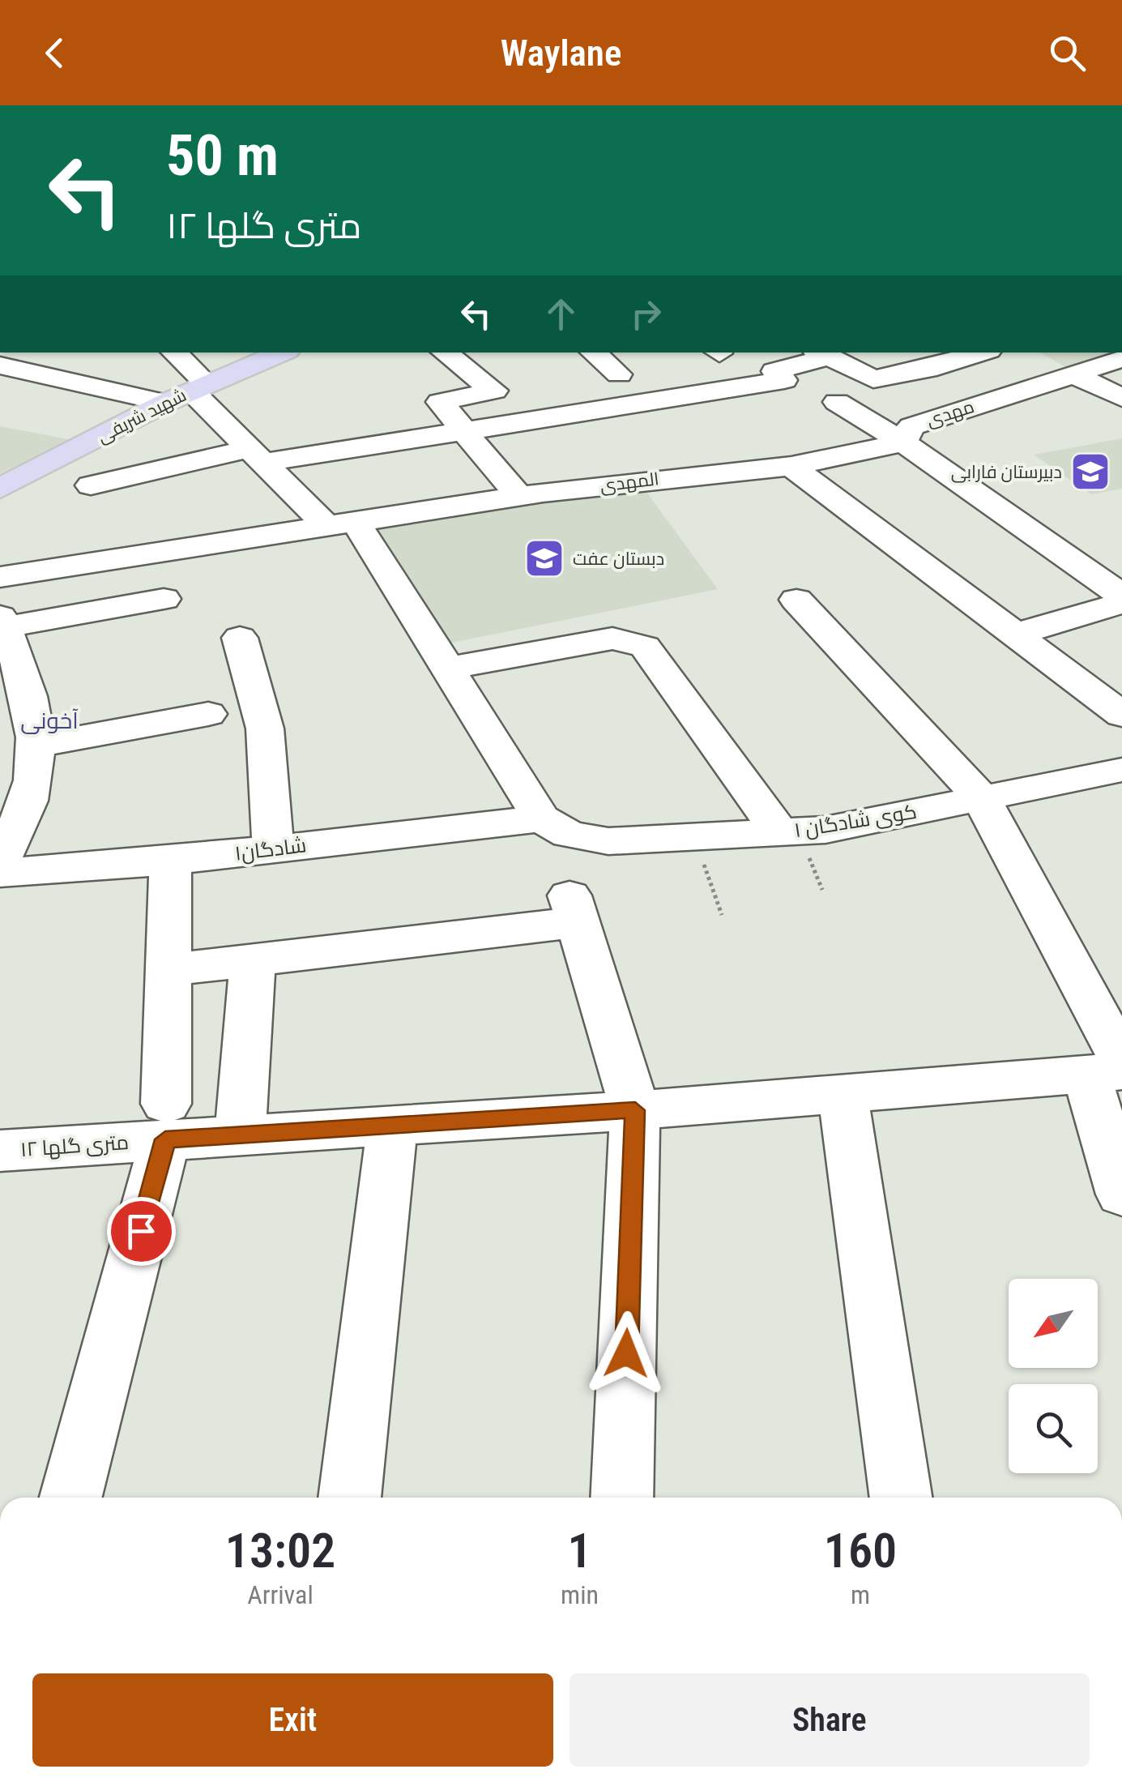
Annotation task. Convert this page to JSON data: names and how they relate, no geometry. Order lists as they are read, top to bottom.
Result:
{
  "streets": {
    "main road": ["شهید شریفی"],
    "street": [
      "مهدی",
      "المهدی",
      "کوی شادگان ۱",
      "شادگان۱",
      "۱۲ متری گلها"
    ]
  },
  "crossings": [
    ["مهدی", "المهدی"],
    ["کوی شادگان ۱", "شادگان۱"]
  ],
  "districts": ["آخونی"],
  "places": {
    "school or university": ["دبیرستان فارابی", "دبستان عفت"]
  },
  "north": "bottom left",
  "page": {
    "header": "Waylane",
    "turn": ["50 m", "۱۲ متری گلها"],
    "eta": [
      "13:02",
      "Arrival",
      "1",
      "min",
      "160",
      "m"
    ],
    "buttons": ["Exit", "Share"]
  }
}
